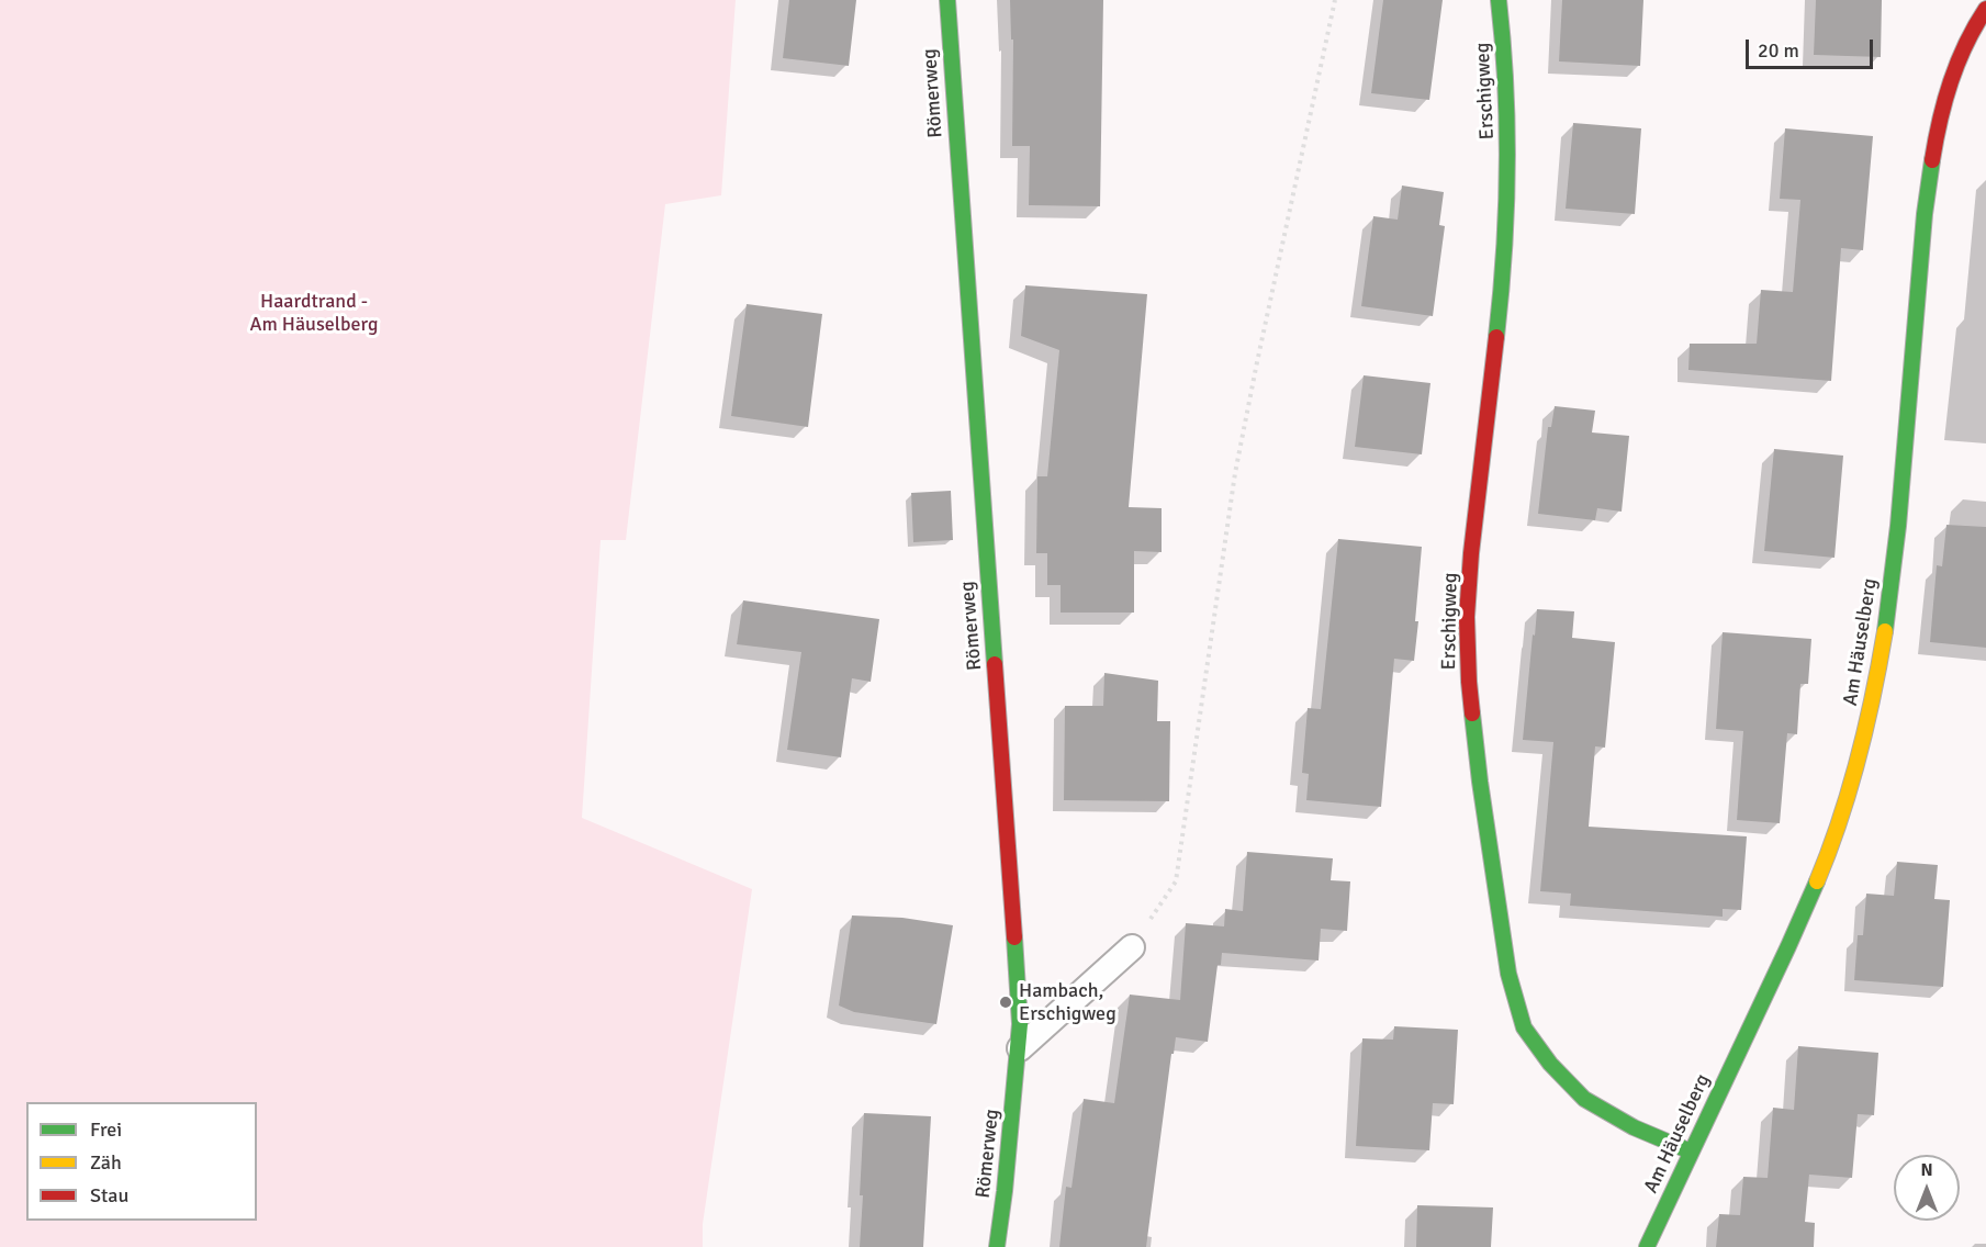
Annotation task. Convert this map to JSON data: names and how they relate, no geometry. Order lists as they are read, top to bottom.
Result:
{
  "streets": {
    "street": ["Erschigweg", "Römerweg", "Am Häuselberg"]
  },
  "crossings": [
    ["Erschigweg", "Am Häuselberg"]
  ],
  "parks": ["Haardtrand - Am Häuselberg"],
  "places": ["Hambach, Erschigweg"],
  "legend": ["Frei", "Zäh", "Stau"],
  "scale_bar": "20 m",
  "north": "top"
}
